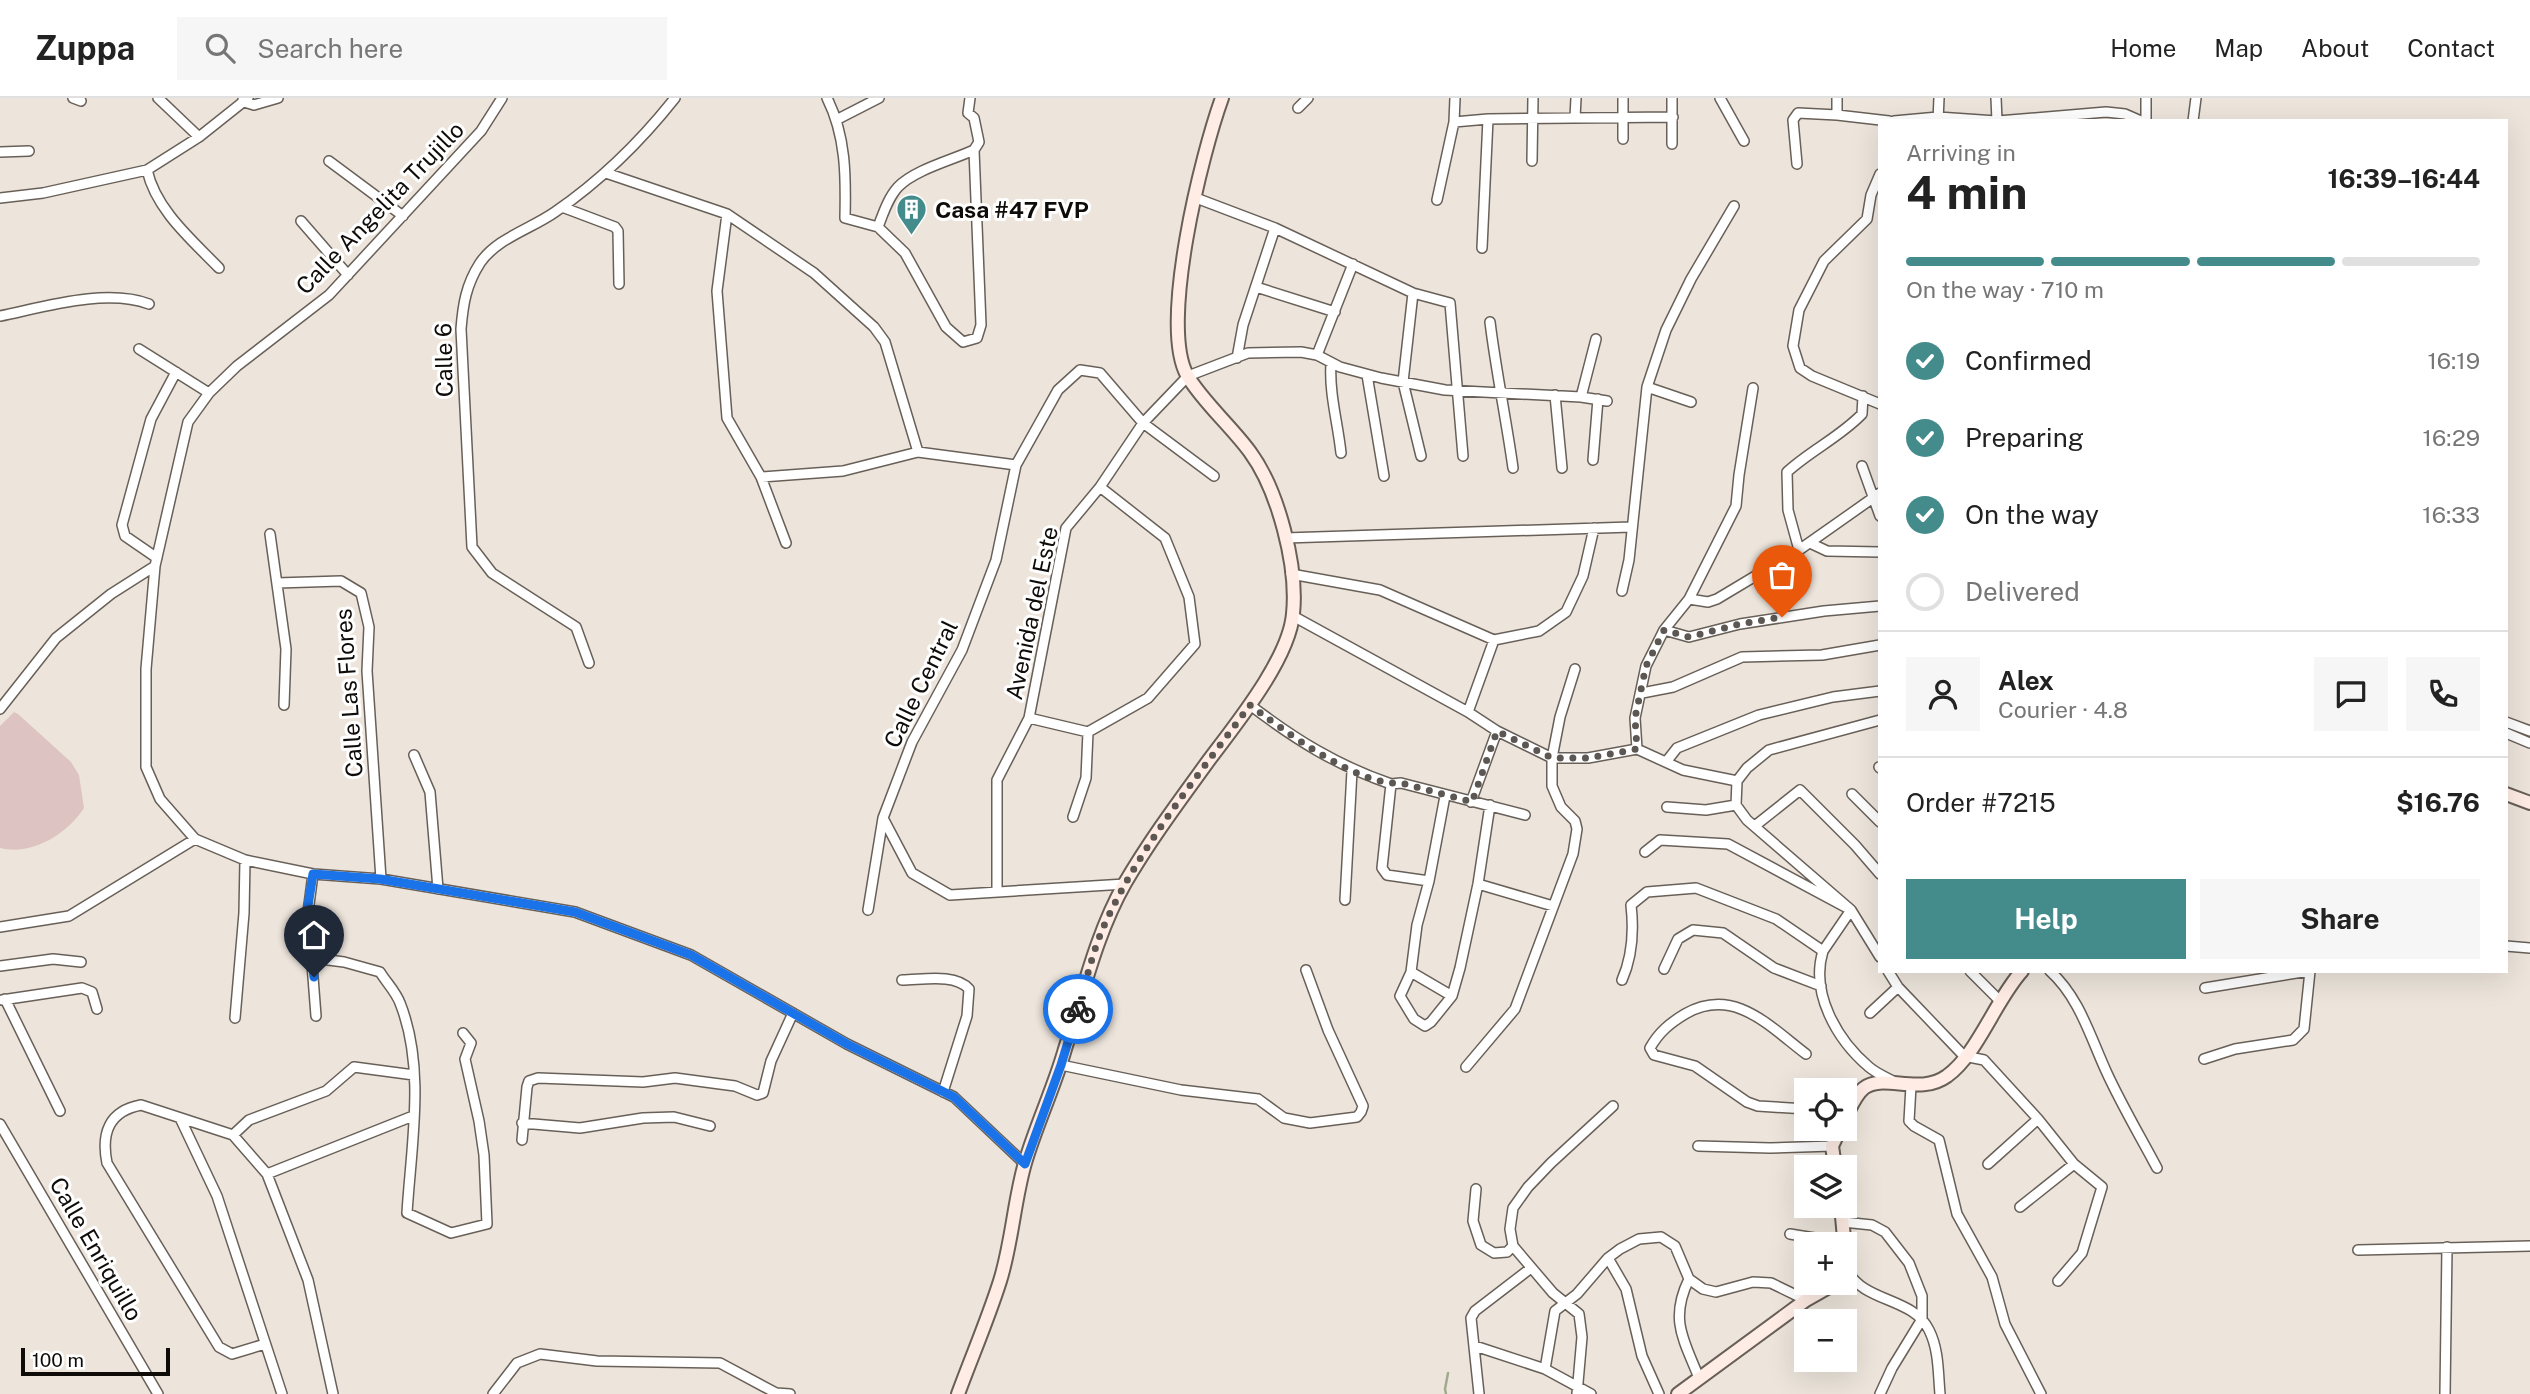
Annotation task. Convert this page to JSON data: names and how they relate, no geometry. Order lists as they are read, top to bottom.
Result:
{
  "streets": {
    "street": [
      "Calle Angelita Trujillo",
      "Calle 6",
      "Avenida del Este",
      "Calle Central",
      "Calle Las Flores",
      "Calle Enriquillo"
    ]
  },
  "crossings": [
    ["Calle Angelita Trujillo", "Calle Las Flores"],
    ["Avenida del Este", "Calle Central"]
  ],
  "places": {
    "building": ["Casa #47 FVP"]
  },
  "scale_bar": "100 m",
  "page": {
    "header": "Zuppa",
    "search": "Search here",
    "nav": [
      "Home",
      "Map",
      "About",
      "Contact"
    ],
    "heading": ["4 min", "Arriving in", "16:39–16:44"],
    "panel": [
      "Alex",
      "Courier · 4.8",
      "Order #7215",
      "$16.76"
    ],
    "bar": "On the way · 710 m",
    "list": [
      ["Confirmed", "16:19"],
      ["Preparing", "16:29"],
      ["On the way", "16:33"],
      "Delivered"
    ],
    "buttons": ["Help", "Share"],
    "map_buttons": ["+", "−"],
    "scale": "100 m"
  }
}
